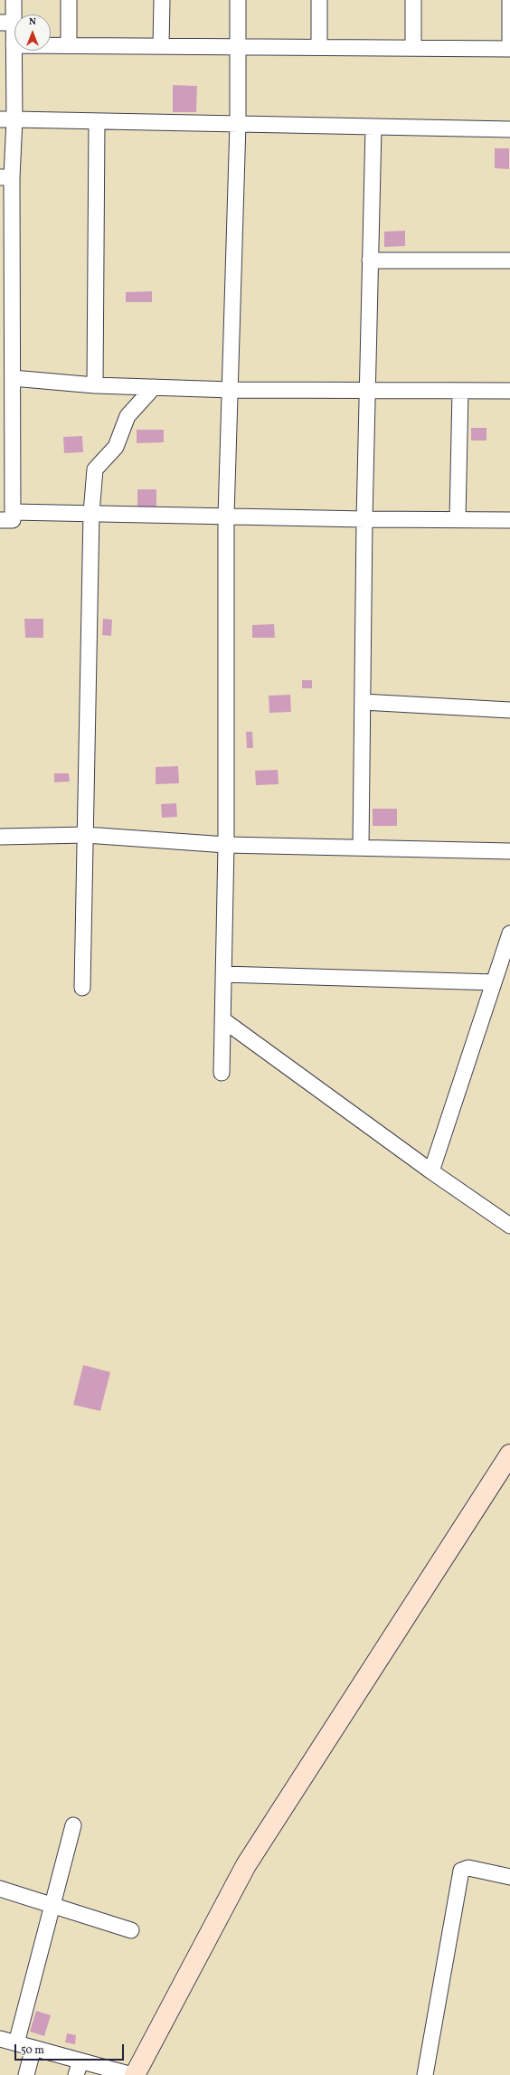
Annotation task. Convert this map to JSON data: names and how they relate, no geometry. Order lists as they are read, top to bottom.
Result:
{
  "scale_bar": "50 m",
  "north": "top"
}
